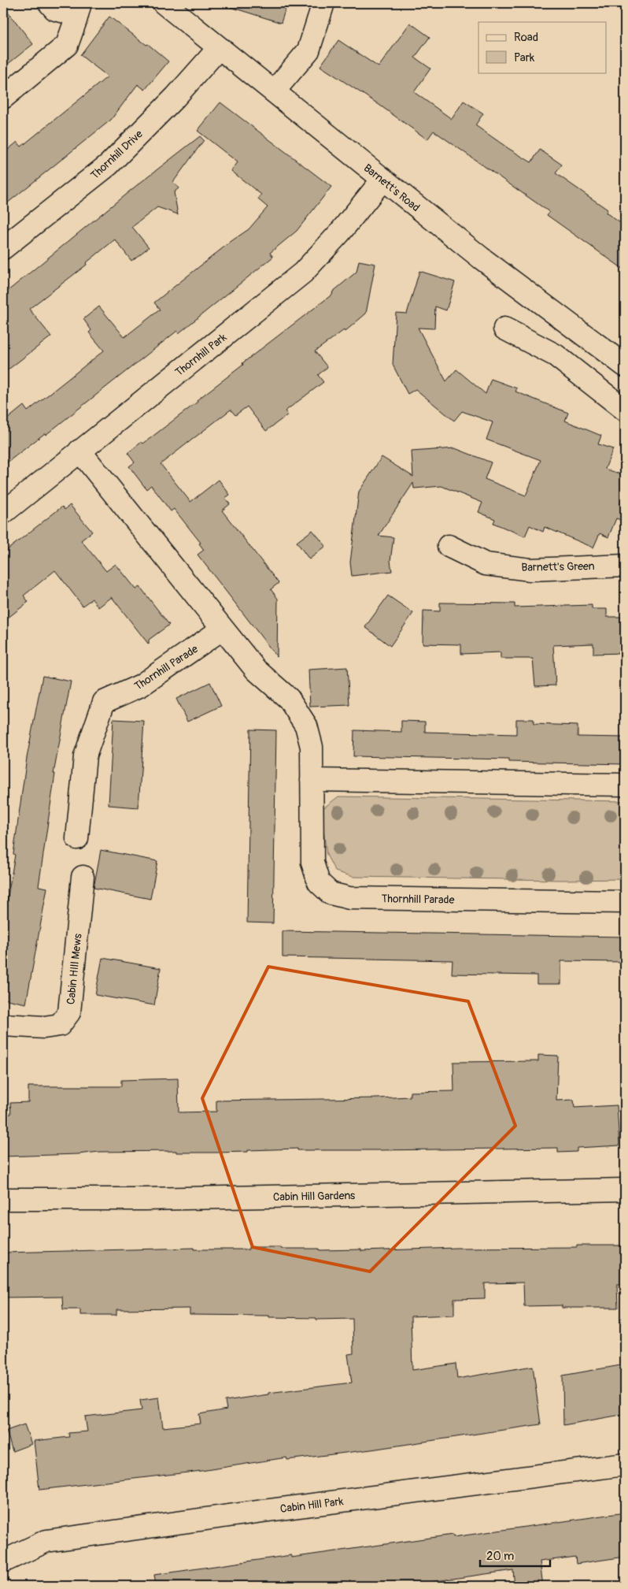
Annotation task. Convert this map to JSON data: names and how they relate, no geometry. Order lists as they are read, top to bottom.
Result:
{
  "streets": {
    "street": [
      "Thornhill Drive",
      "Barnett's Road",
      "Thornhill Park",
      "Barnett's Green",
      "Thornhill Parade",
      "Cabin HIll Mews",
      "Cabin Hill Gardens",
      "Cabin Hill Park"
    ]
  },
  "crossings": [
    ["Thornhill Drive", "Barnett's Road"],
    ["Barnett's Road", "Thornhill Park"],
    ["Thornhill Park", "Thornhill Parade"]
  ],
  "legend": ["Road", "Park"],
  "scale_bar": "20 m"
}
